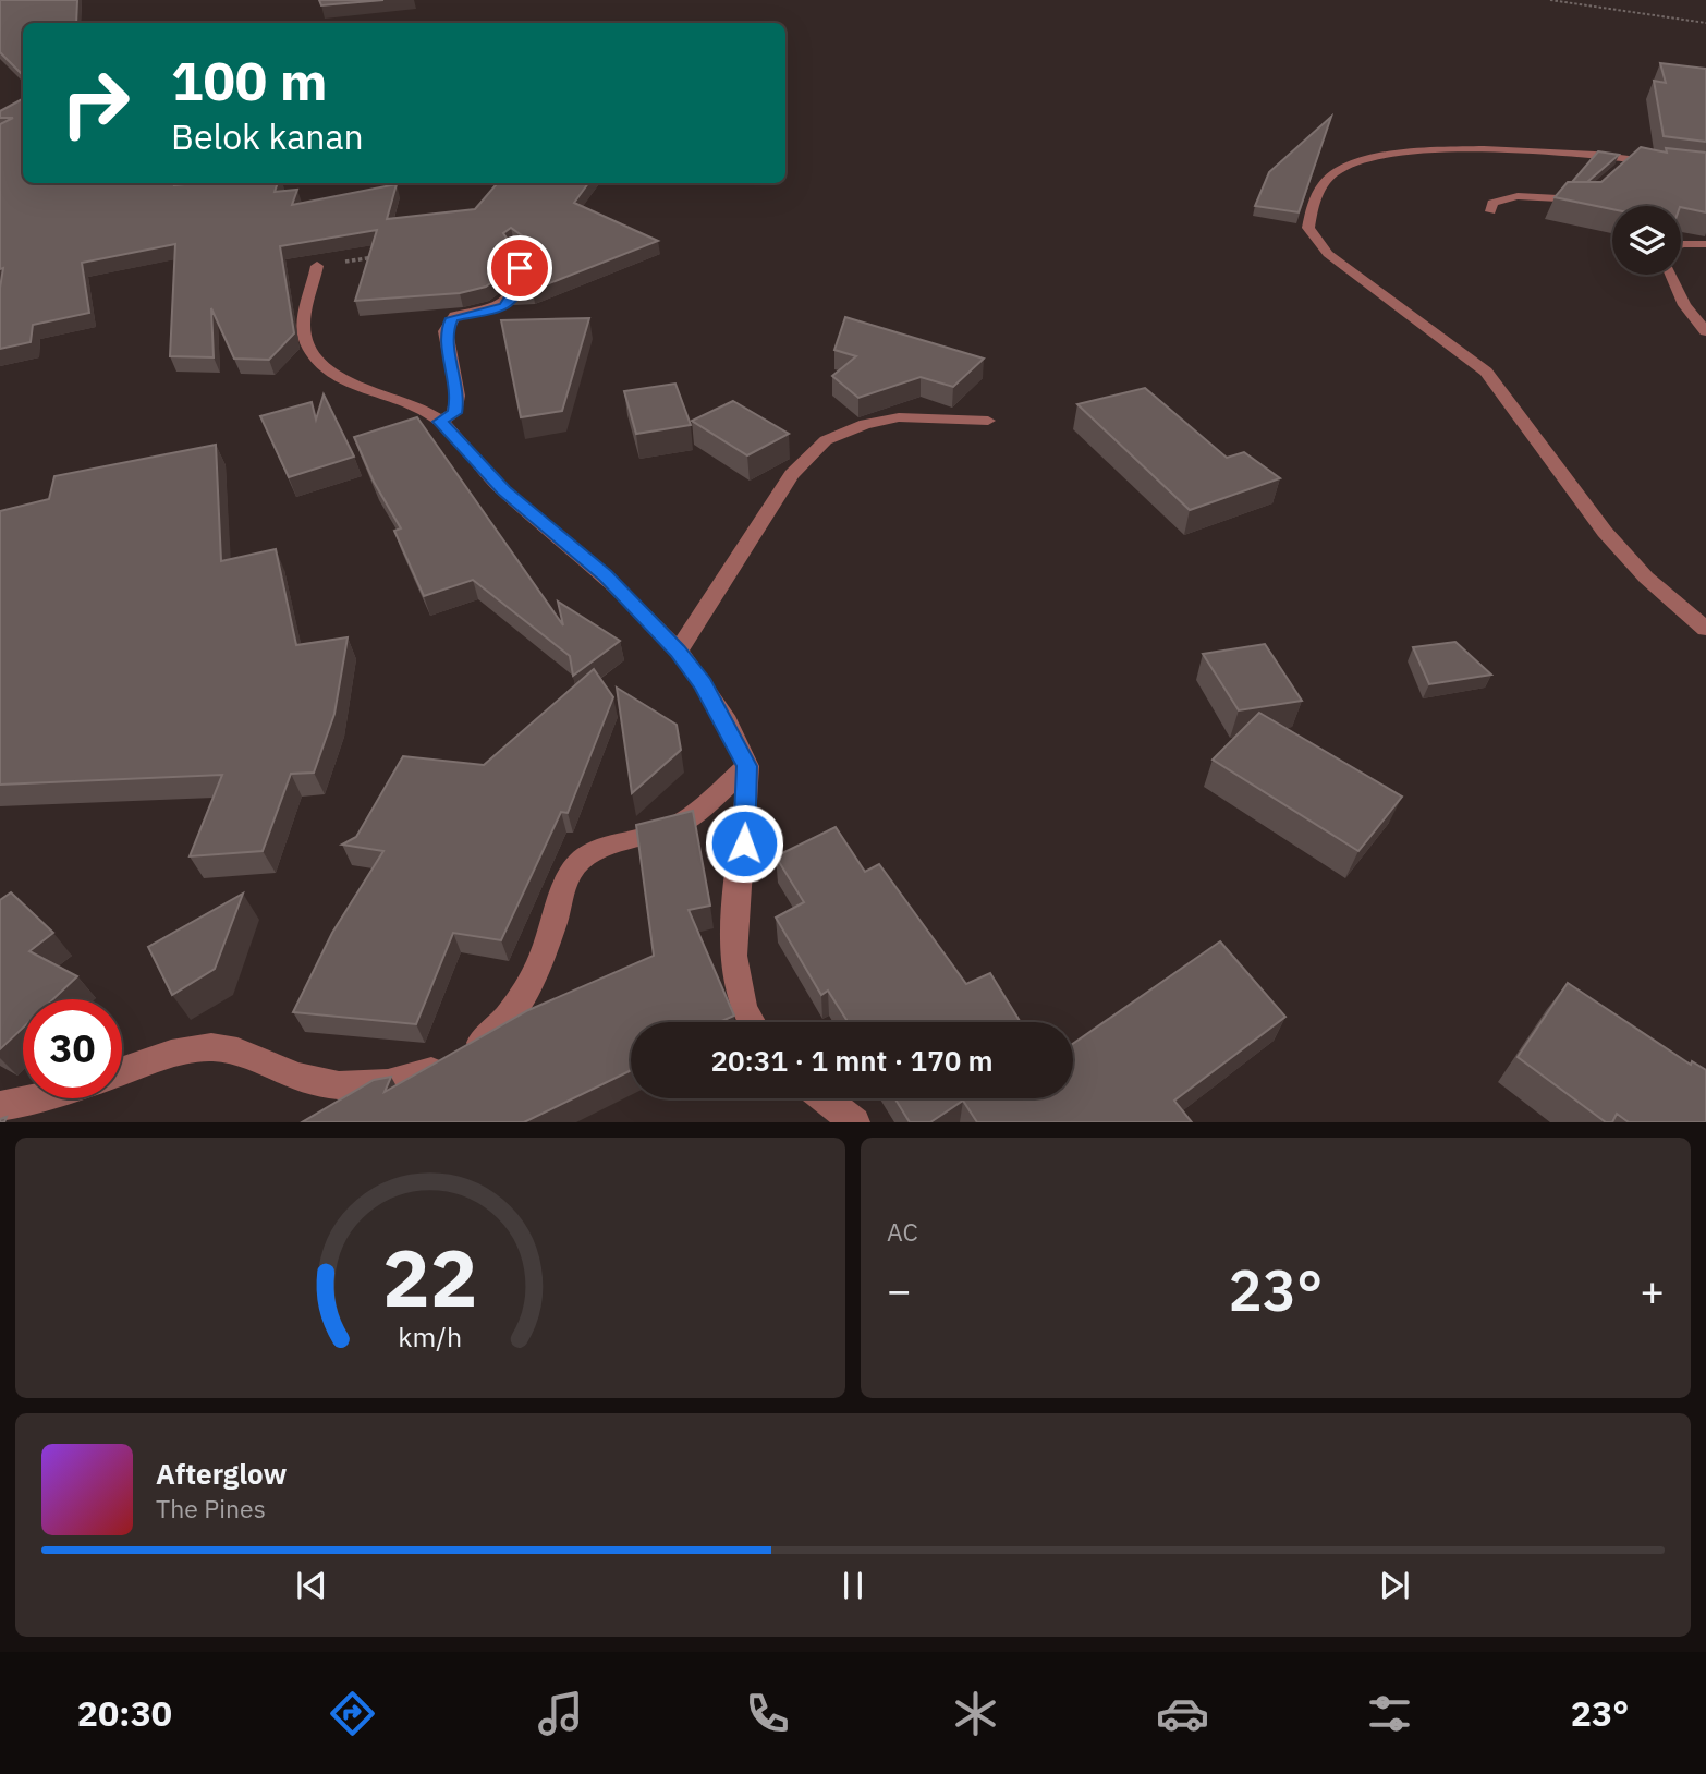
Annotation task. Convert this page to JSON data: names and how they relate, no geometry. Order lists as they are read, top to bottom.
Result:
{
  "page": {
    "turn": ["100 m", "Belok kanan"],
    "limit": "30",
    "trip": "20:31 · 1 mnt · 170 m",
    "tile": "AC",
    "heat": ["−", "23°", "+"],
    "song": ["Afterglow", "The Pines"],
    "tabs": ["20:30", "23°"],
    "gauge": ["22", "km/h"]
  }
}
